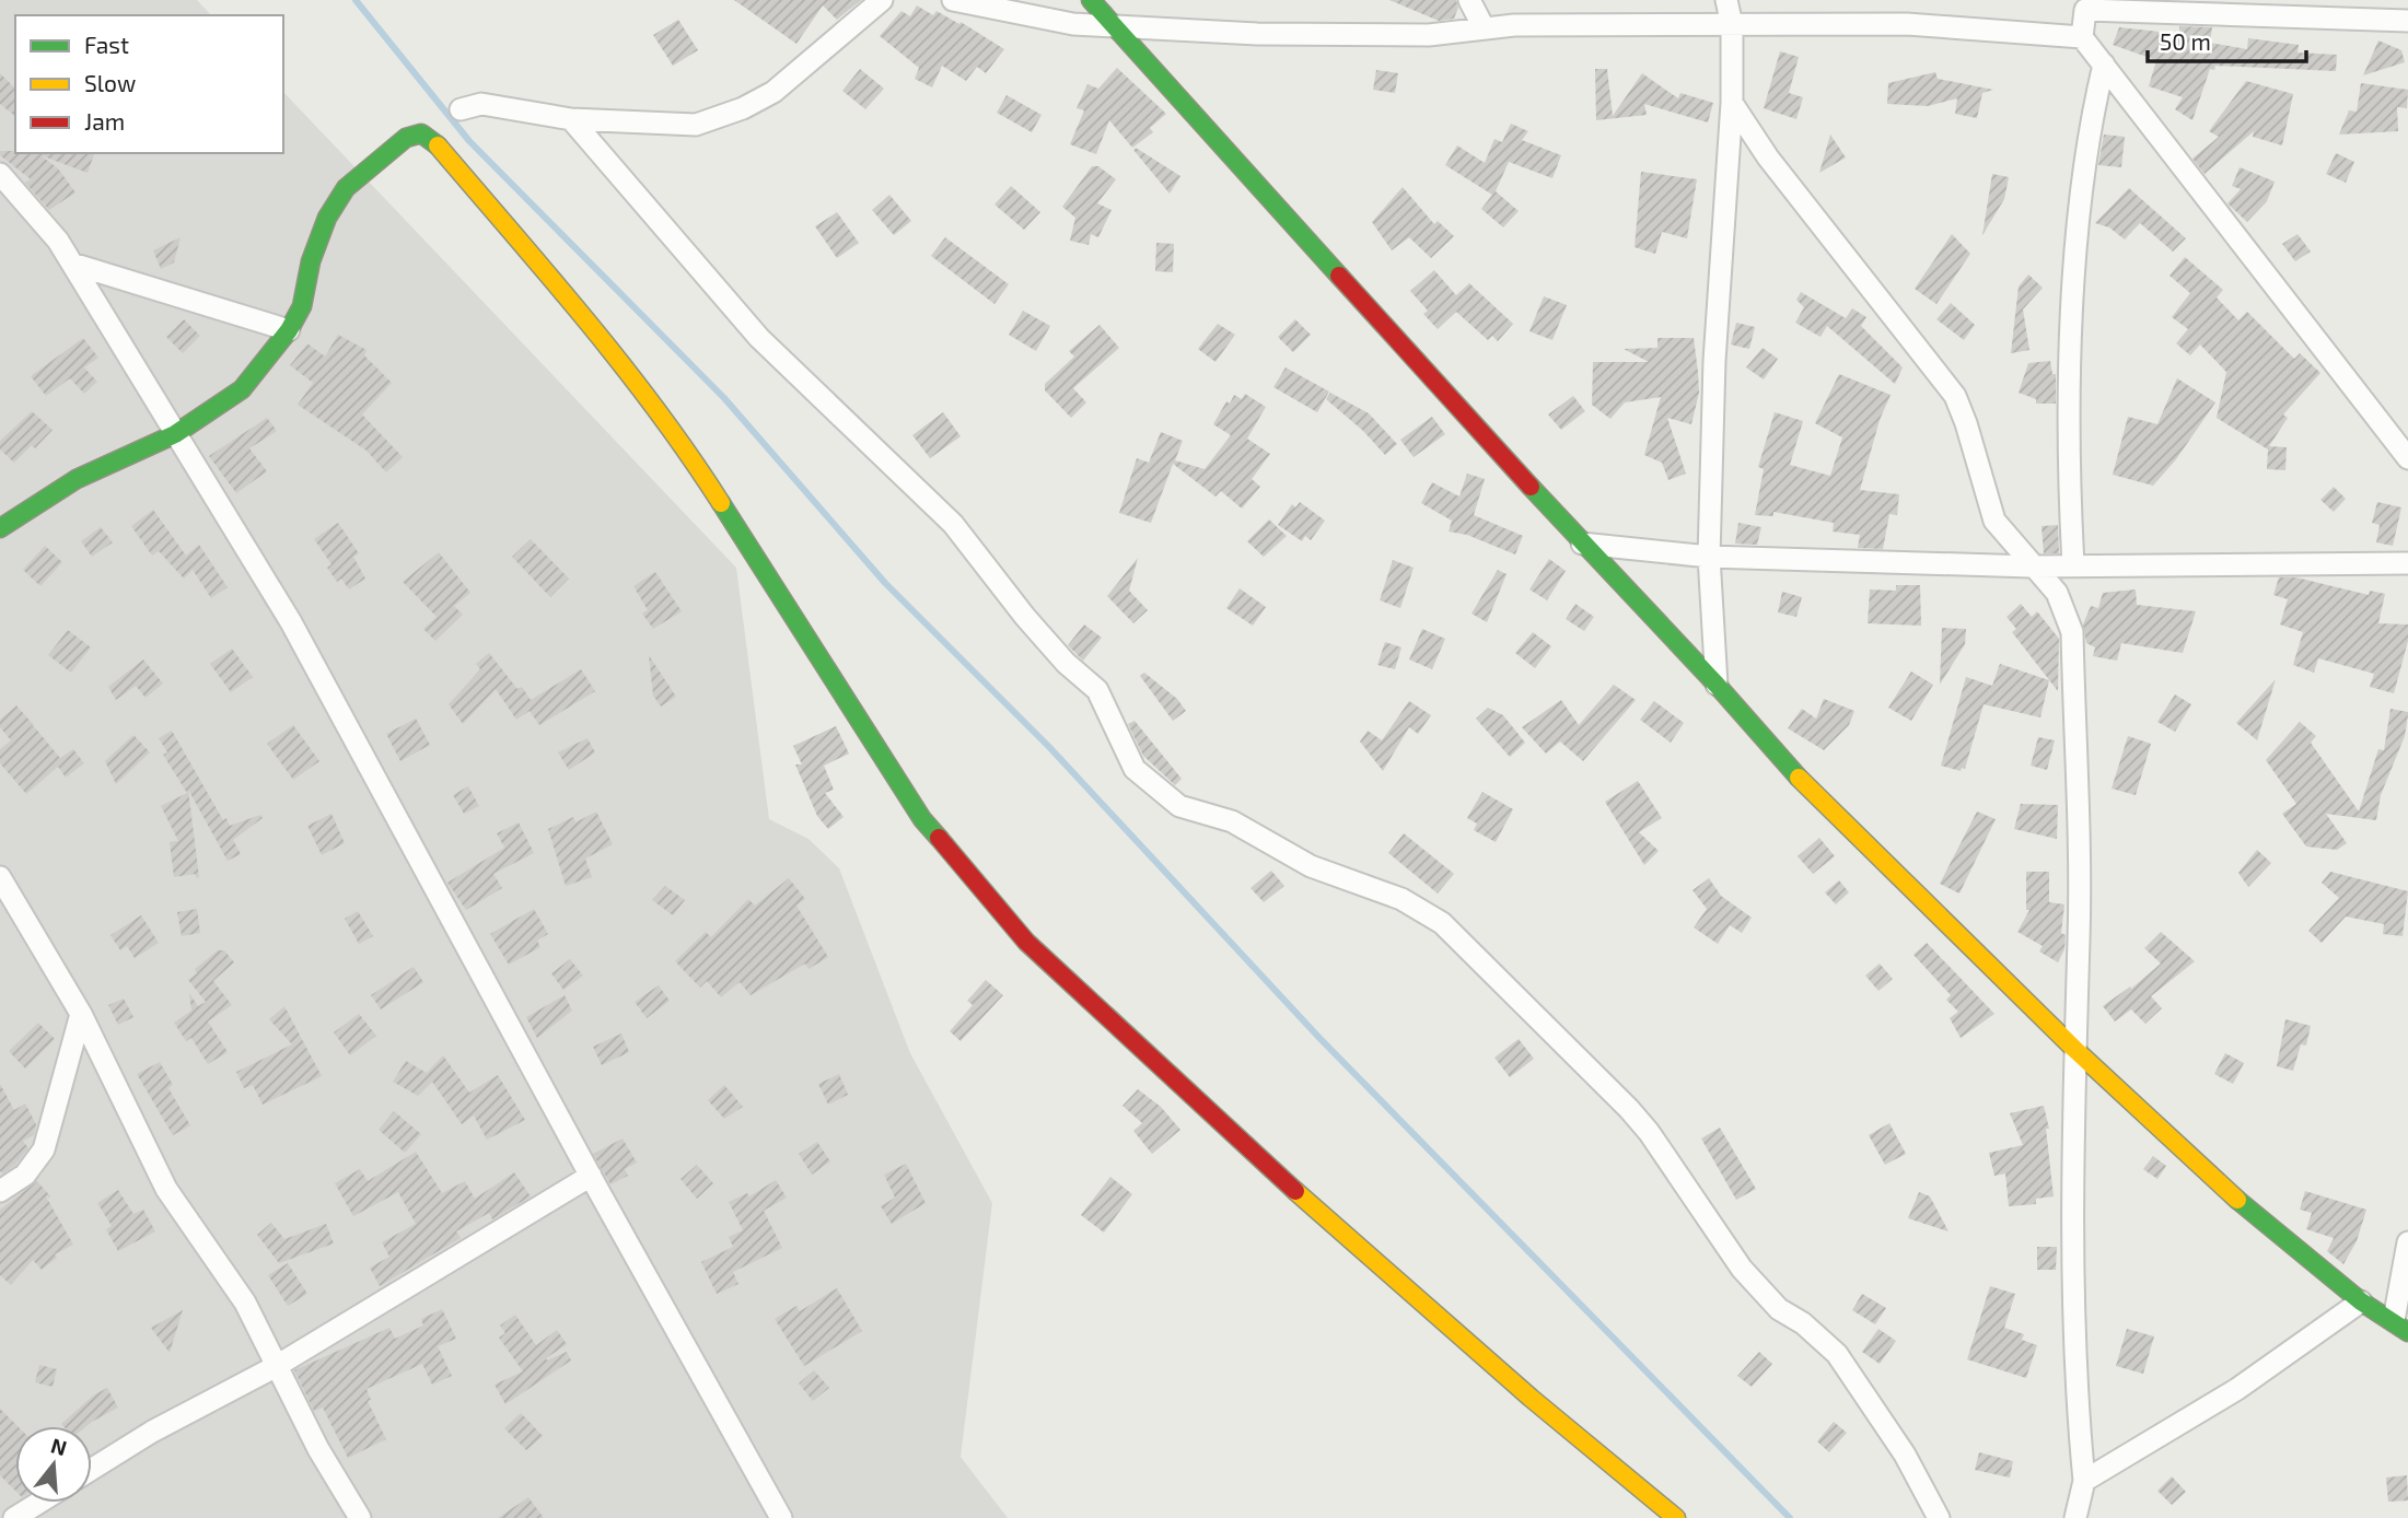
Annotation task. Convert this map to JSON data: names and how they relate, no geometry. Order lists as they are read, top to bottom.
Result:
{
  "legend": ["Fast", "Slow", "Jam"],
  "scale_bar": "50 m",
  "north": "top"
}
